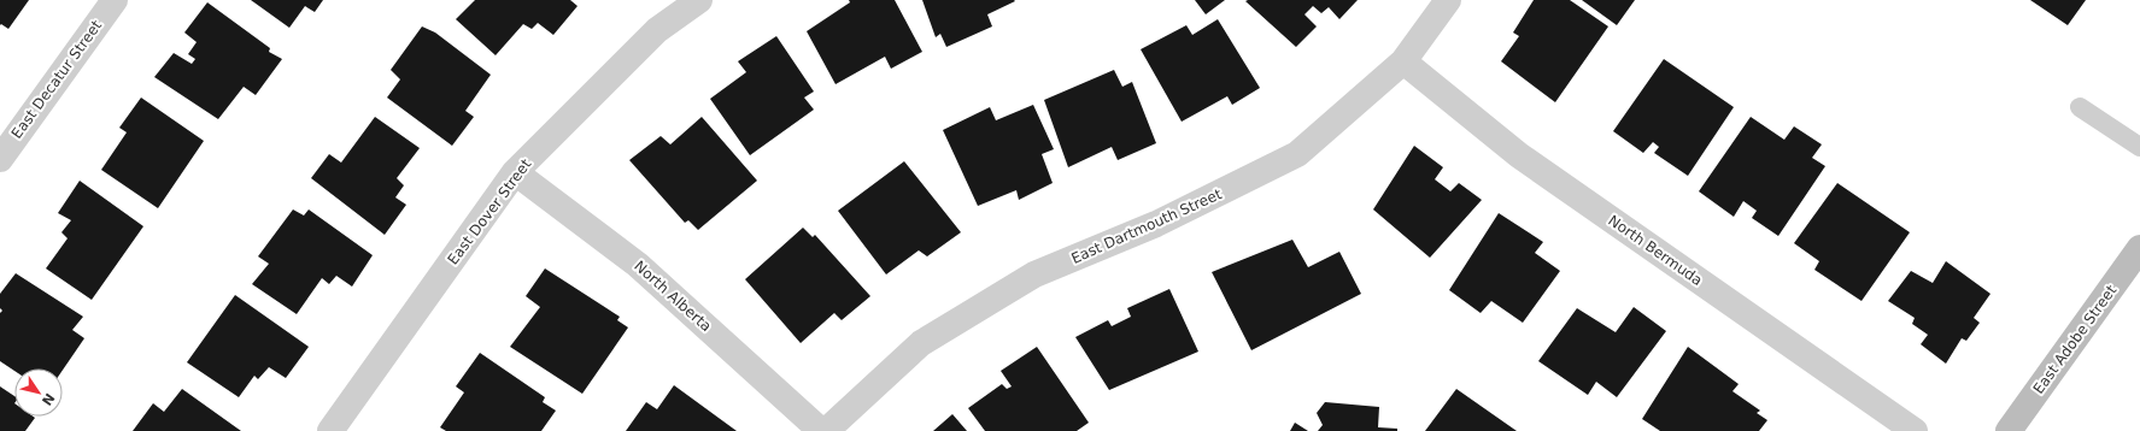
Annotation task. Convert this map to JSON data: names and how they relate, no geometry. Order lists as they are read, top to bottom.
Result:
{
  "streets": {
    "street": [
      "East Decatur Street",
      "East Dover Street",
      "East Dartmouth Street",
      "North Bermuda",
      "North Alberta",
      "East Adobe Street"
    ]
  },
  "crossings": [
    ["East Dover Street", "North Alberta"],
    ["East Dartmouth Street", "North Bermuda"]
  ],
  "north": "bottom right"
}
